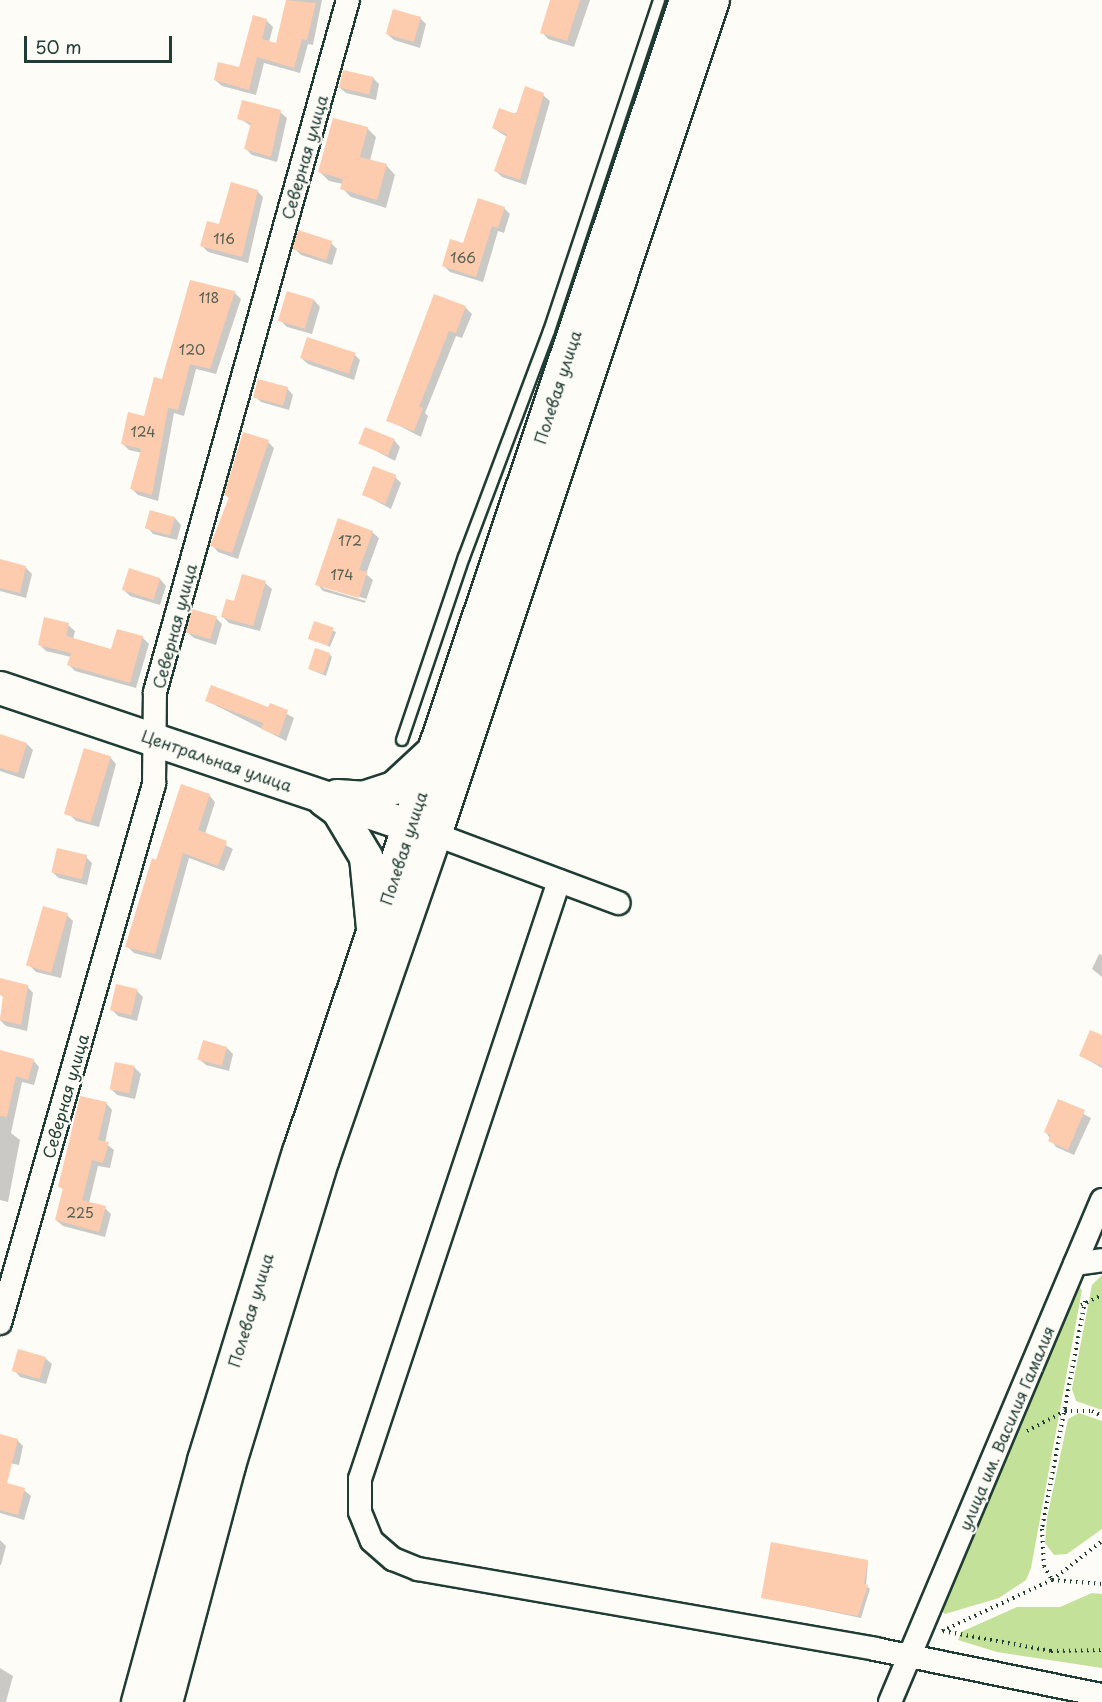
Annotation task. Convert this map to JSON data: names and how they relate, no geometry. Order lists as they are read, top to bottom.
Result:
{
  "streets": {
    "highway": ["Полевая улица"],
    "street": ["Северная улица", "Центральная улица", "улица им. Василия Гамалия"]
  },
  "crossings": [
    ["Северная улица", "Центральная улица"],
    ["Полевая улица", "Центральная улица"]
  ],
  "house_numbers": [
    "116",
    "166",
    "118",
    "120",
    "124",
    "172",
    "174",
    "225"
  ],
  "scale_bar": "50 m"
}
